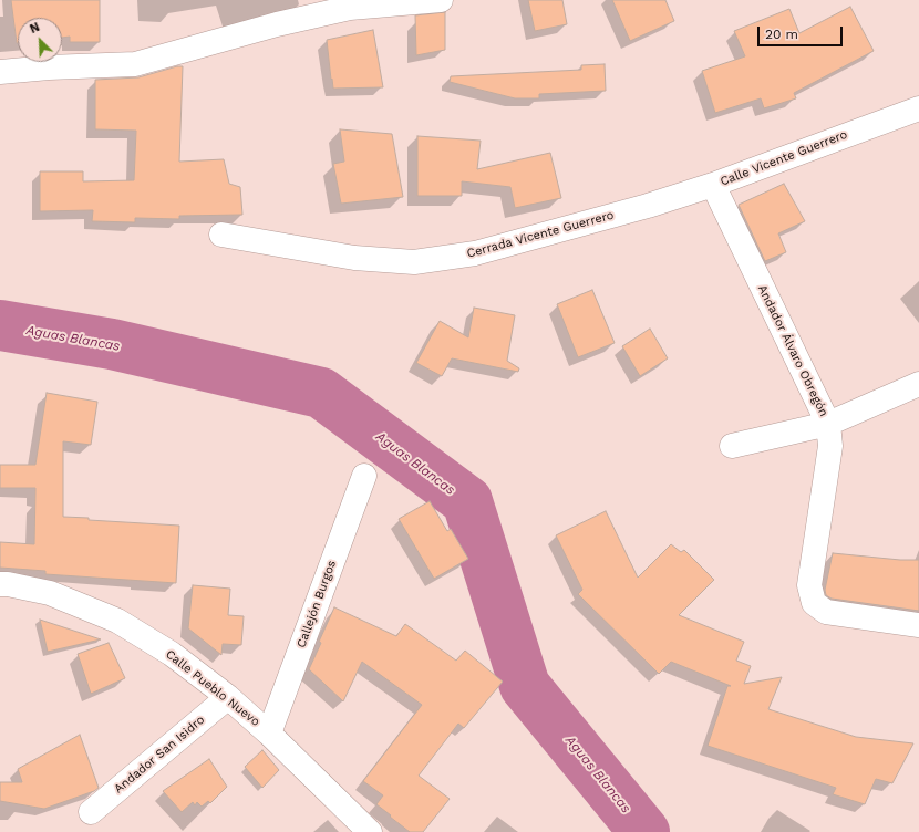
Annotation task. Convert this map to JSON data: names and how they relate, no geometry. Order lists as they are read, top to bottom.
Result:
{
  "streets": {
    "street": [
      "Calle Vicente Guerrero",
      "Cerrada Vicente Guerrero",
      "Andador Álvaro Obregón",
      "Callejón Burgos",
      "Calle Pueblo Nuevo",
      "Andador San Isidro"
    ]
  },
  "crossings": [
    ["Calle Vicente Guerrero", "Cerrada Vicente Guerrero"],
    ["Calle Vicente Guerrero", "Andador Álvaro Obregón"],
    ["Callejón Burgos", "Calle Pueblo Nuevo"],
    ["Calle Pueblo Nuevo", "Andador San Isidro"]
  ],
  "water": ["Aguas Blancas"],
  "scale_bar": "20 m",
  "north": "top left"
}
